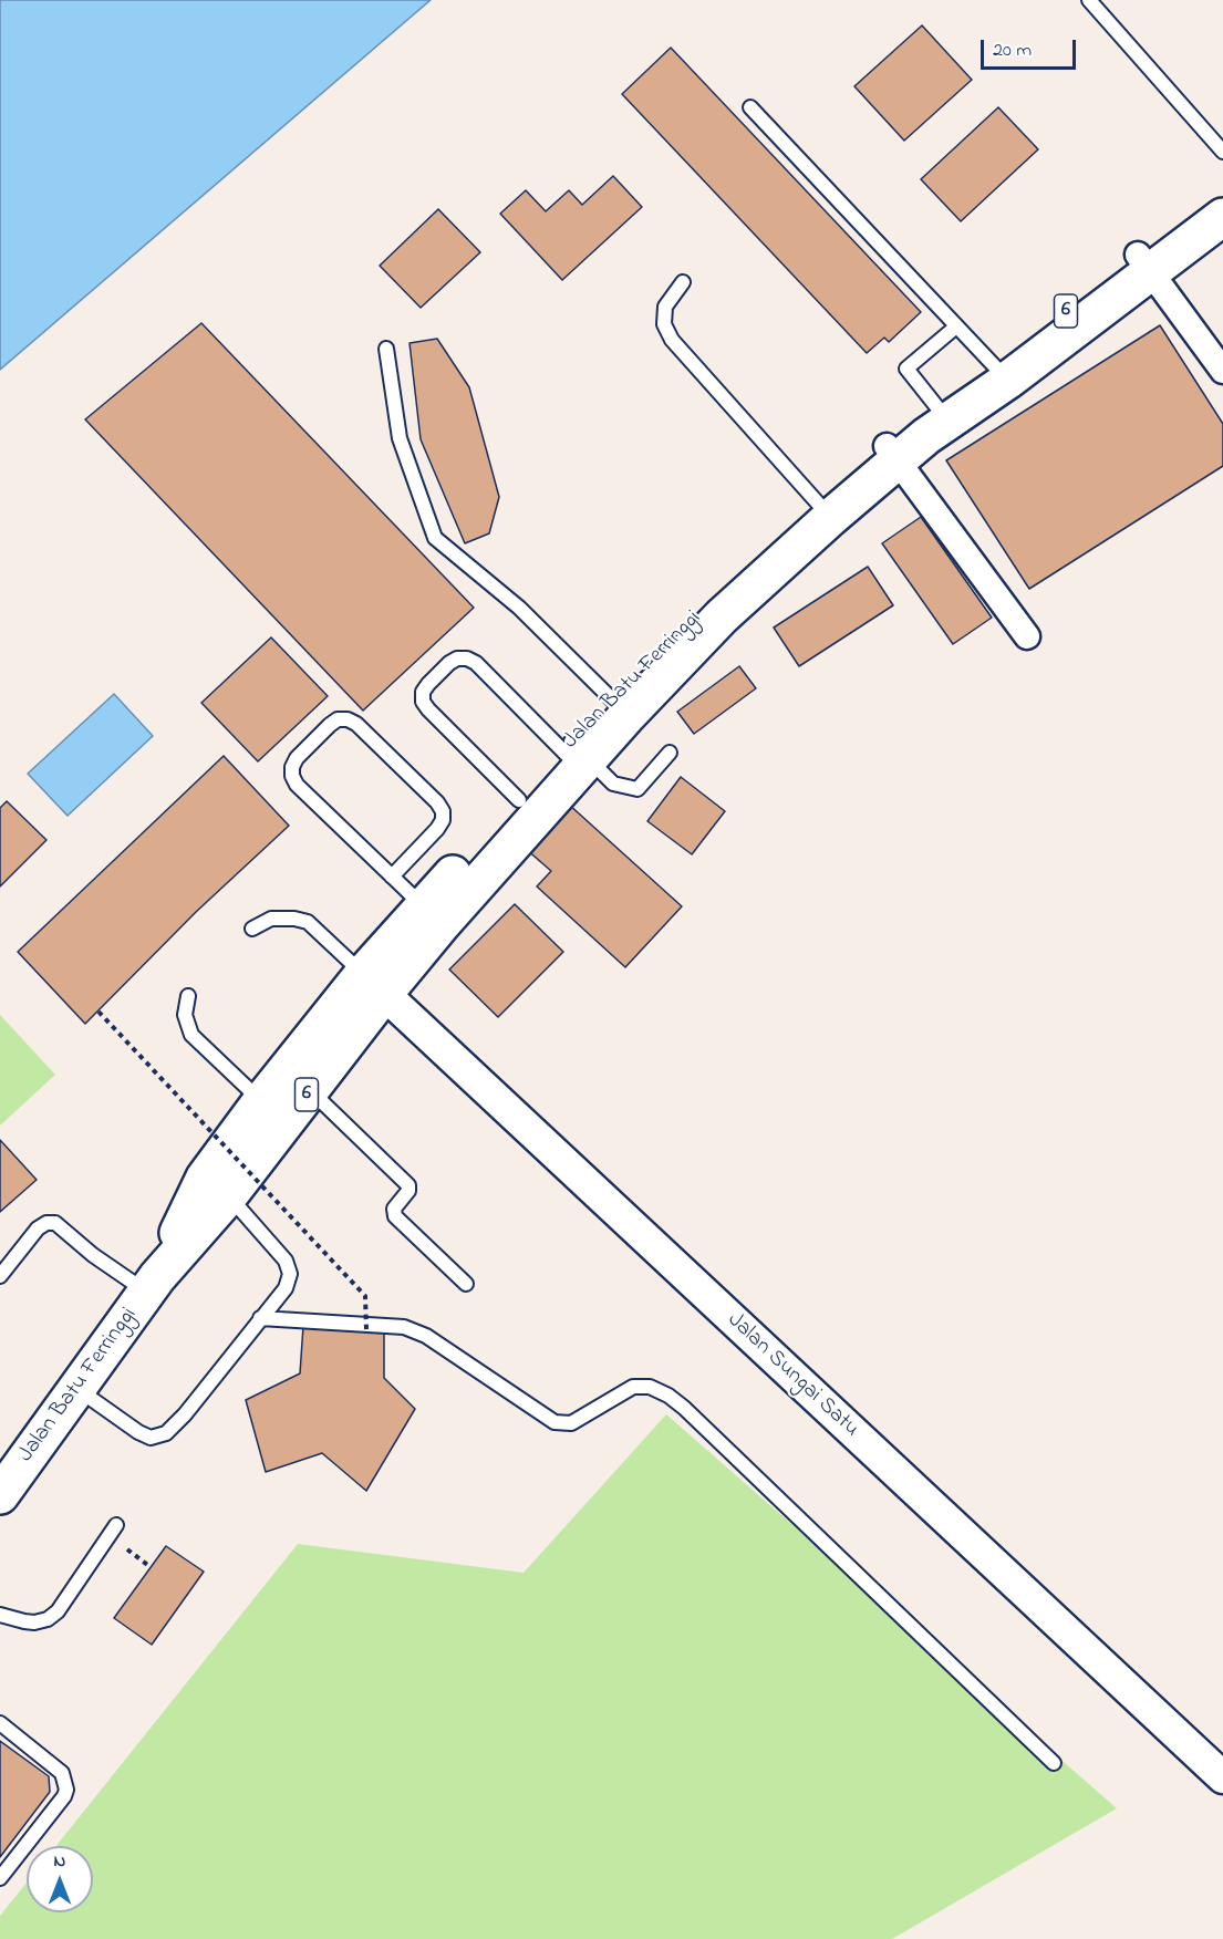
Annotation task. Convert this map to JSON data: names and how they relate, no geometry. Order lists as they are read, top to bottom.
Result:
{
  "streets": {
    "main road": ["6", "Jalan Batu Ferringgi"],
    "street": ["Jalan Sungai Satu"]
  },
  "crossings": [
    ["Jalan Batu Ferringgi", "Jalan Sungai Satu"]
  ],
  "scale_bar": "20 m",
  "north": "top"
}
